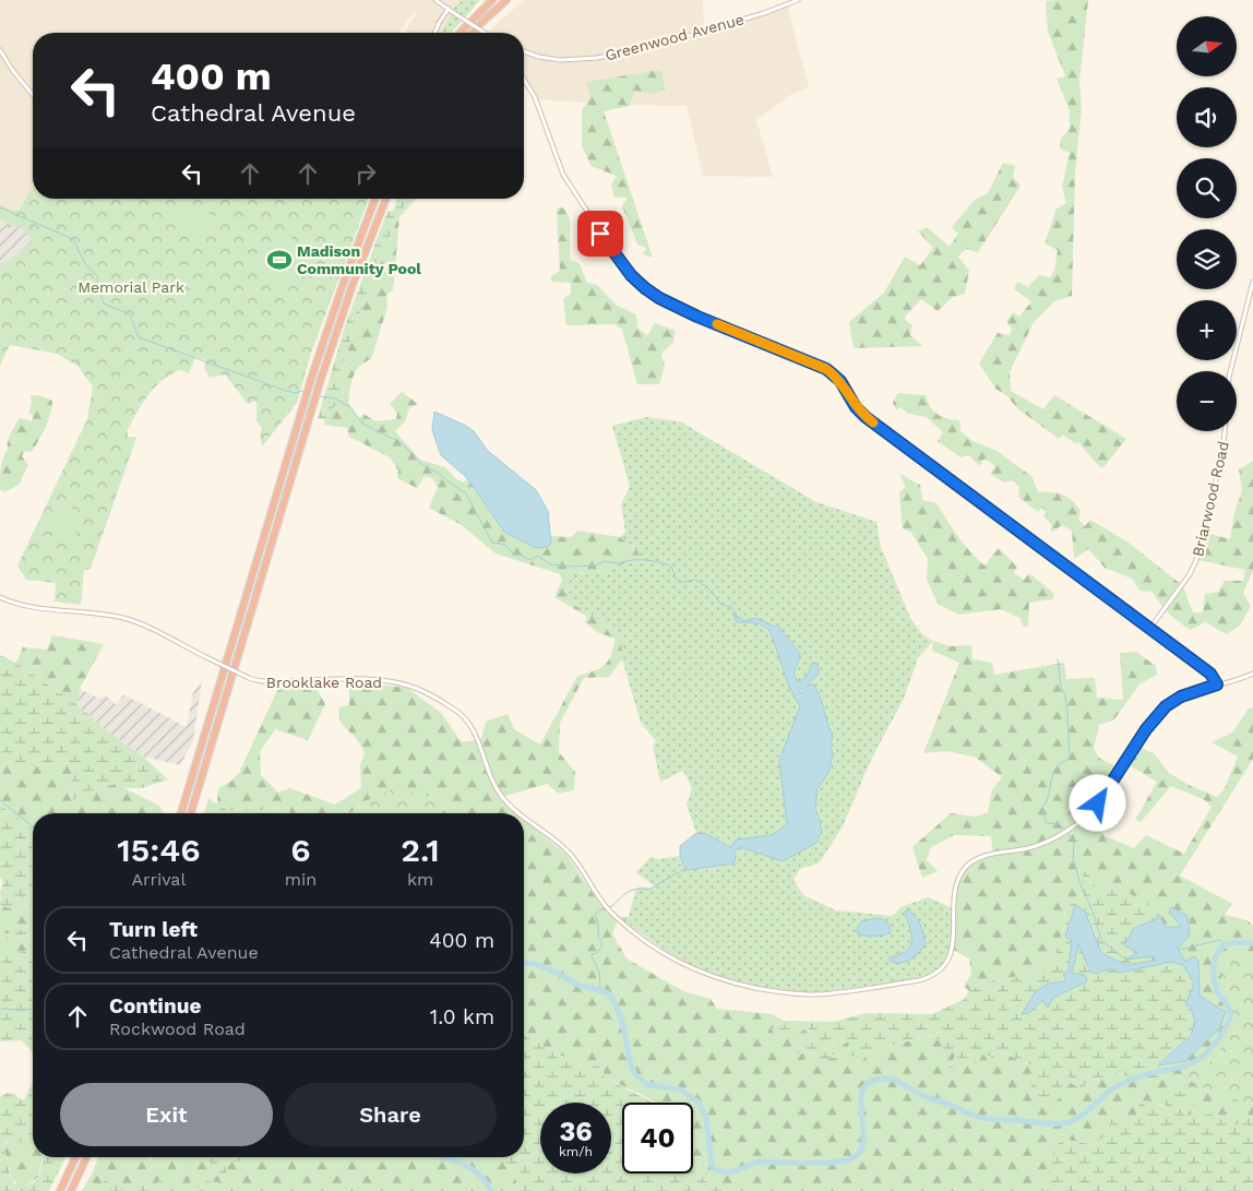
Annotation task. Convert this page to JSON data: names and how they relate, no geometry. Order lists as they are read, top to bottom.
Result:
{
  "streets": {
    "street": ["Greenwood Avenue", "Briarwood Road", "Brooklake Road"]
  },
  "parks": ["Memorial Park"],
  "places": {
    "sports": ["Madison Community Pool"]
  },
  "north": "right",
  "page": {
    "map_buttons": ["+", "−"],
    "turn": ["400 m", "Cathedral Avenue"],
    "eta": [
      "15:46",
      "Arrival",
      "6",
      "min",
      "2.1",
      "km"
    ],
    "list": [
      {
        "name": "Turn left",
        "note": "Cathedral Avenue",
        "value": "400 m"
      },
      {
        "name": "Continue",
        "note": "Rockwood Road",
        "value": "1.0 km"
      }
    ],
    "buttons": ["Exit", "Share"],
    "speed": "36 km/h",
    "limit": "40"
  }
}
